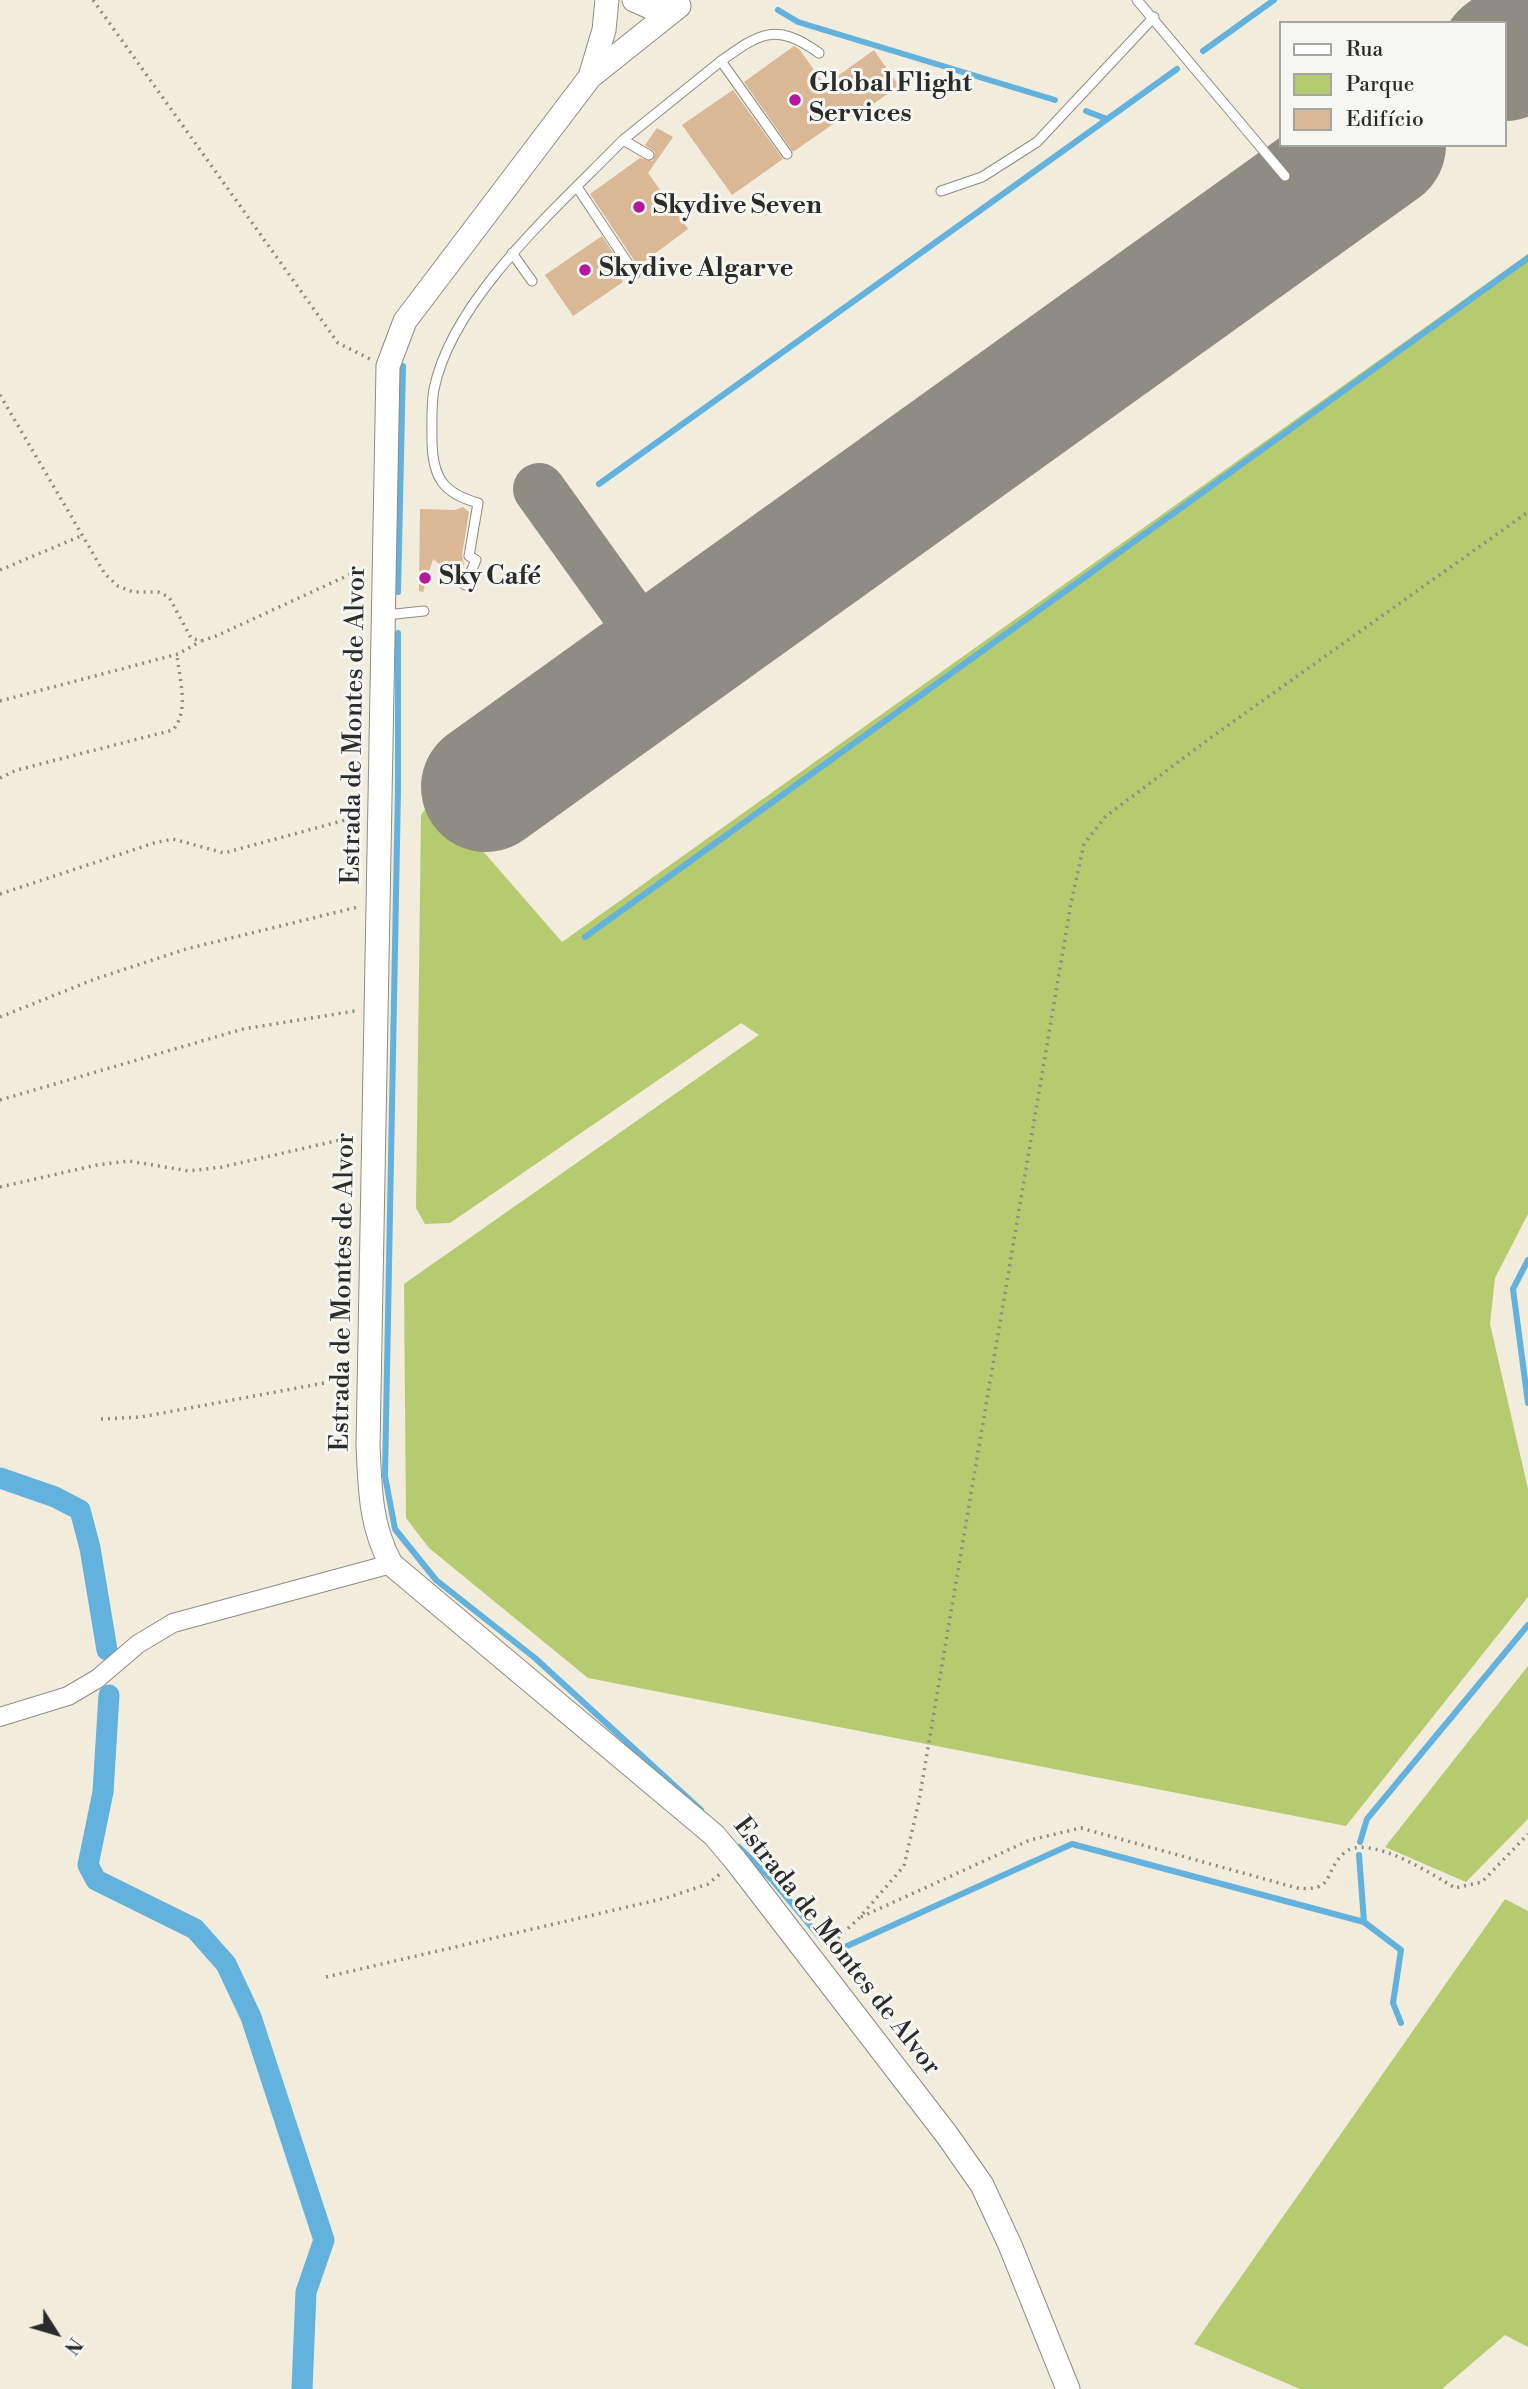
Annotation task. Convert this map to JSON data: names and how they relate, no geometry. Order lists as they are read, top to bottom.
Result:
{
  "streets": {
    "street": ["Estrada de Montes de Alvor"]
  },
  "places": [
    "Global Flight Services",
    "Skydive Seven",
    "Skydive Algarve",
    "Sky Café"
  ],
  "legend": ["Rua", "Parque", "Edifício"],
  "north": "bottom right"
}
